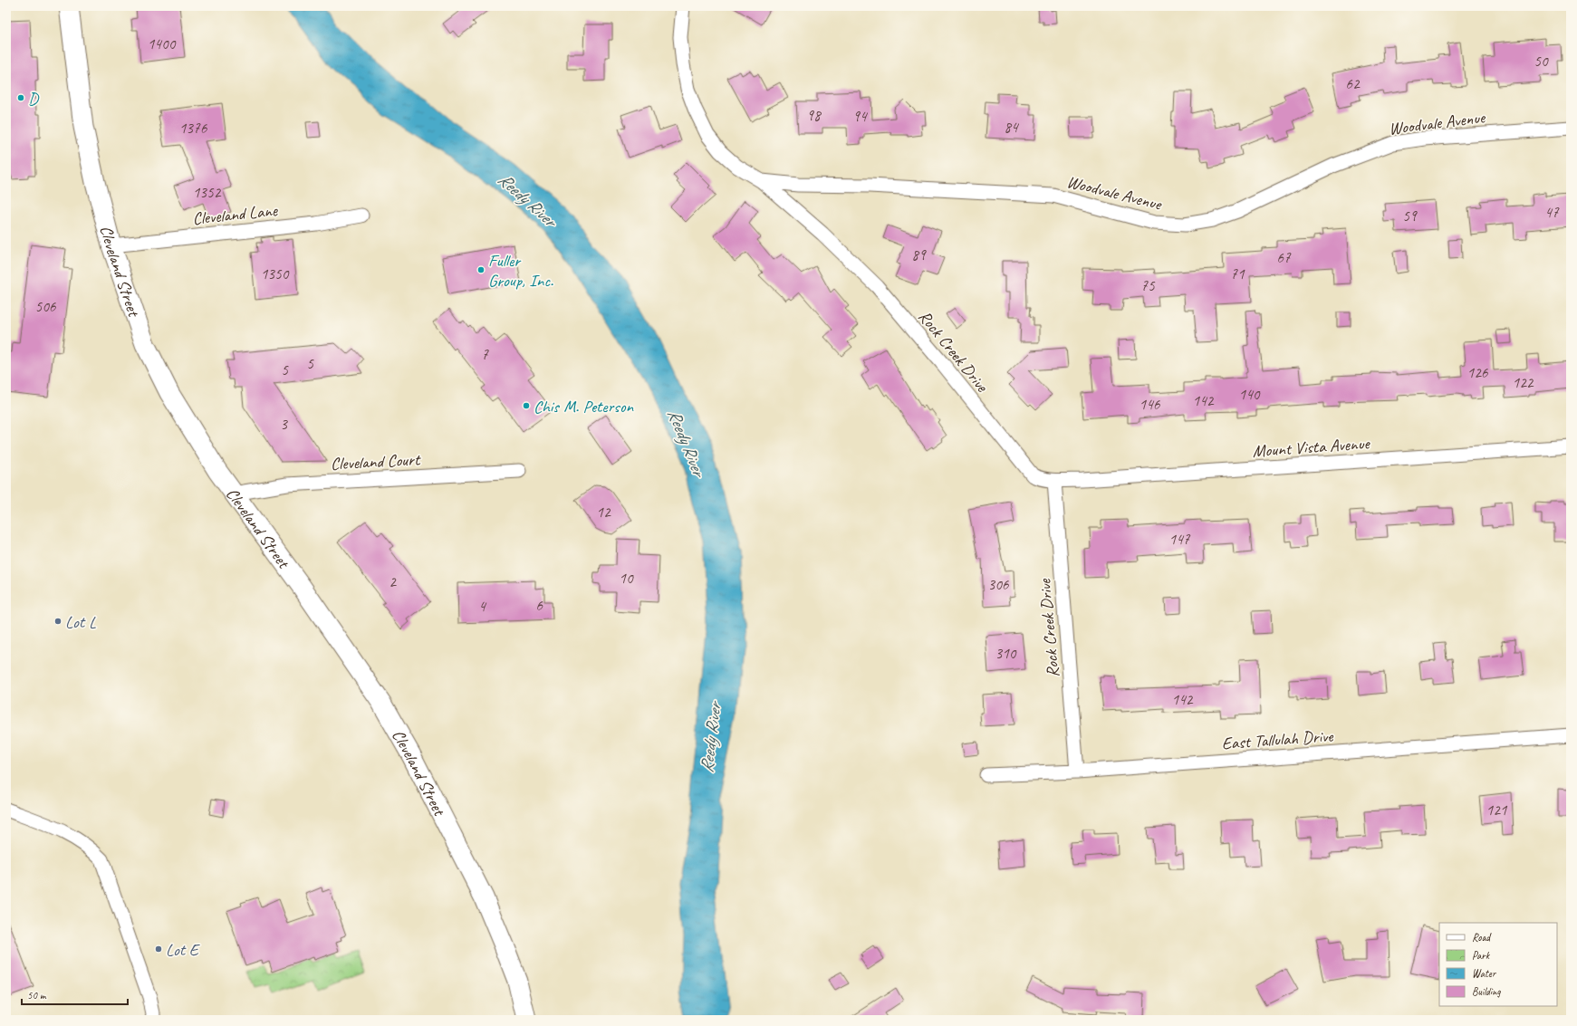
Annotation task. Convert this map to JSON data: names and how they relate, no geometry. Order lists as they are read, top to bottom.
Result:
{
  "streets": {
    "street": [
      "Woodvale Avenue",
      "Cleveland Lane",
      "Cleveland Street",
      "Rock Creek Drive",
      "Mount Vista Avenue",
      "Cleveland Court",
      "East Tallulah Drive"
    ]
  },
  "crossings": [
    ["Woodvale Avenue", "Rock Creek Drive"],
    ["Cleveland Lane", "Cleveland Street"],
    ["Cleveland Street", "Cleveland Court"],
    ["Rock Creek Drive", "Mount Vista Avenue"],
    ["Rock Creek Drive", "East Tallulah Drive"]
  ],
  "water": ["Reedy River"],
  "places": [
    "D",
    "Fuller Group, Inc.",
    "Chis M. Peterson",
    "Lot L",
    "Lot E"
  ],
  "house_numbers": [
    "1400",
    "50",
    "62",
    "98",
    "94",
    "84",
    "1376",
    "1352",
    "47",
    "59",
    "89",
    "67",
    "1350",
    "71",
    "75",
    "506",
    "7",
    "5",
    "5",
    "126",
    "122",
    "140",
    "142",
    "146",
    "3",
    "12",
    "147",
    "10",
    "2",
    "306",
    "6",
    "4",
    "310",
    "142",
    "121"
  ],
  "legend": [
    "Road",
    "Park",
    "Water",
    "Building"
  ],
  "scale_bar": "50 m"
}
